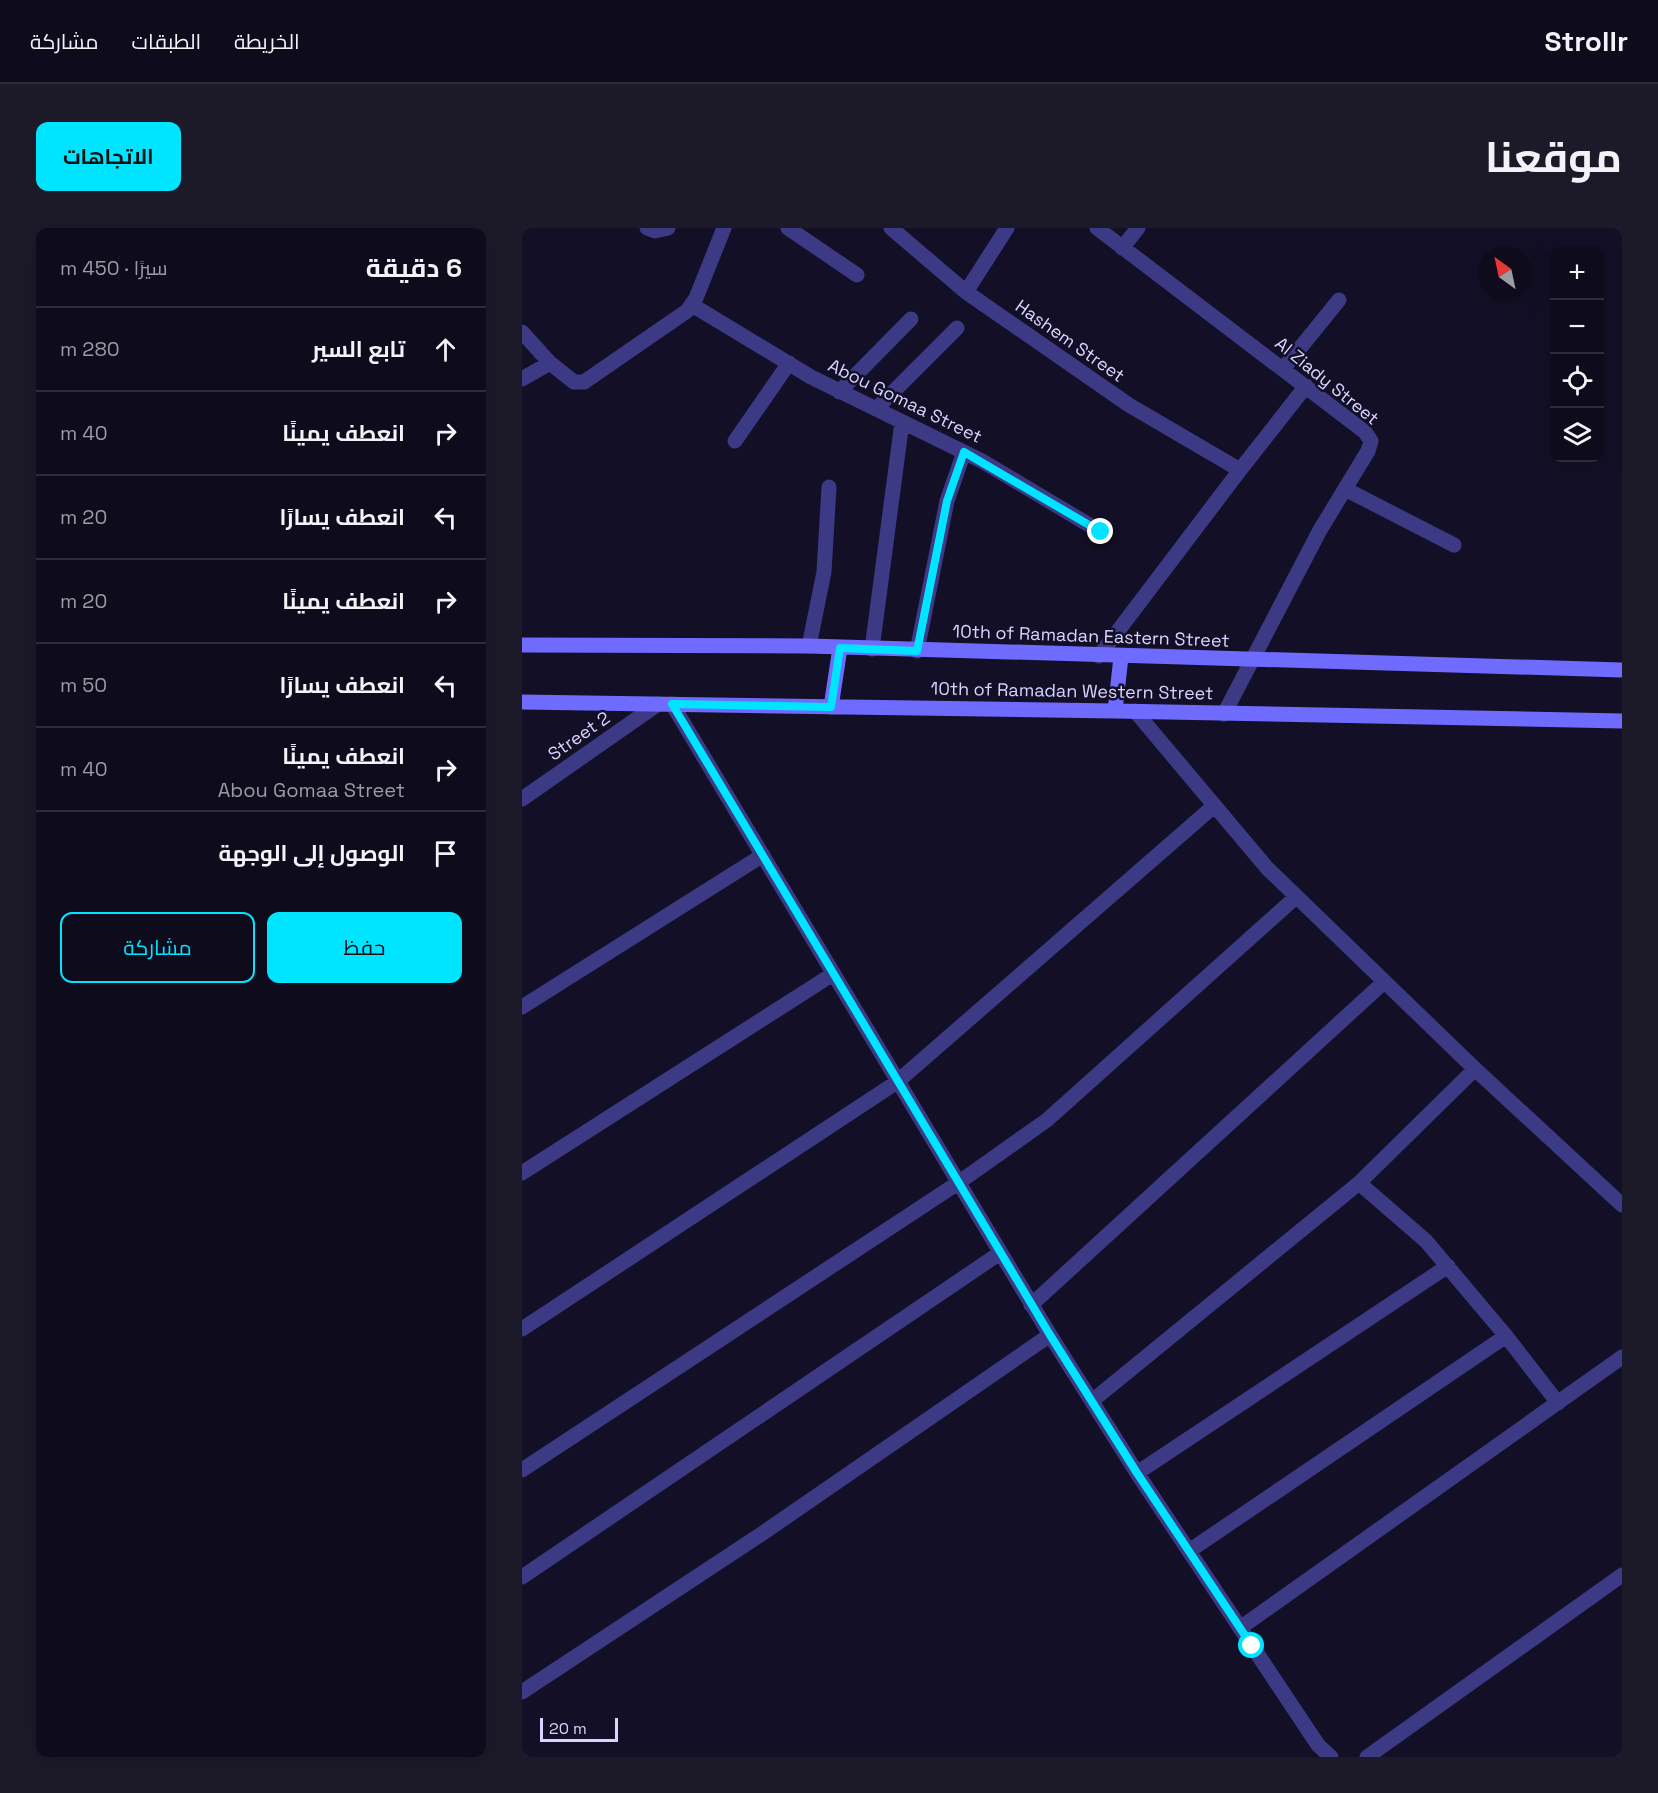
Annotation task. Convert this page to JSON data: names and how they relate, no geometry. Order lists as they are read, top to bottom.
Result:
{
  "streets": {
    "street": [
      "Hashem Street",
      "Al Ziady Street",
      "Abou Gomaa Street",
      "10th of Ramadan Eastern Street",
      "10th of Ramadan Western Street",
      "Street 2"
    ]
  },
  "crossings": [
    ["Al Ziady Street", "10th of Ramadan Eastern Street"],
    ["Al Ziady Street", "10th of Ramadan Western Street"],
    ["10th of Ramadan Western Street", "Street 2"]
  ],
  "scale_bar": "20 m",
  "north": "top left",
  "page": {
    "header": "Strollr",
    "nav": ["الخريطة", "الطبقات", "مشاركة"],
    "title": "موقعنا",
    "buttons": [
      "الاتجاهات",
      ["حفظ", "مشاركة"]
    ],
    "heading": ["6 دقيقة", "سيرًا · 450 m"],
    "map_buttons": ["+", "−"],
    "list": [
      ["تابع السير", "280 m"],
      ["انعطف يمينًا", "40 m"],
      ["انعطف يسارًا", "20 m"],
      ["انعطف يمينًا", "20 m"],
      ["انعطف يسارًا", "50 m"],
      ["انعطف يمينًا", "Abou Gomaa Street", "40 m"],
      "الوصول إلى الوجهة"
    ],
    "scale": "20 m"
  }
}
